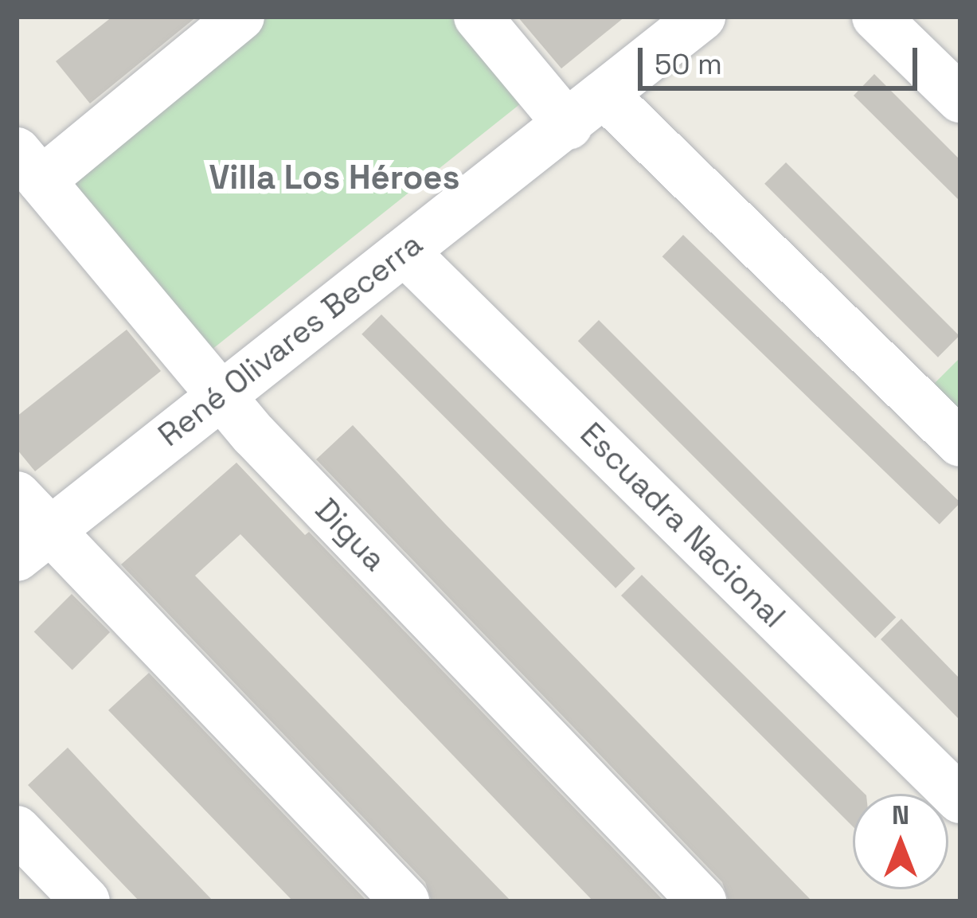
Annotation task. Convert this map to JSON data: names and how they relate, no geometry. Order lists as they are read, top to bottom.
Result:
{
  "streets": {
    "street": ["René Olivares Becerra", "Escuadra Nacional", "Digua"]
  },
  "crossings": [
    ["René Olivares Becerra", "Escuadra Nacional"],
    ["René Olivares Becerra", "Digua"]
  ],
  "districts": ["Villa Los Héroes"],
  "scale_bar": "50 m",
  "north": "top"
}
